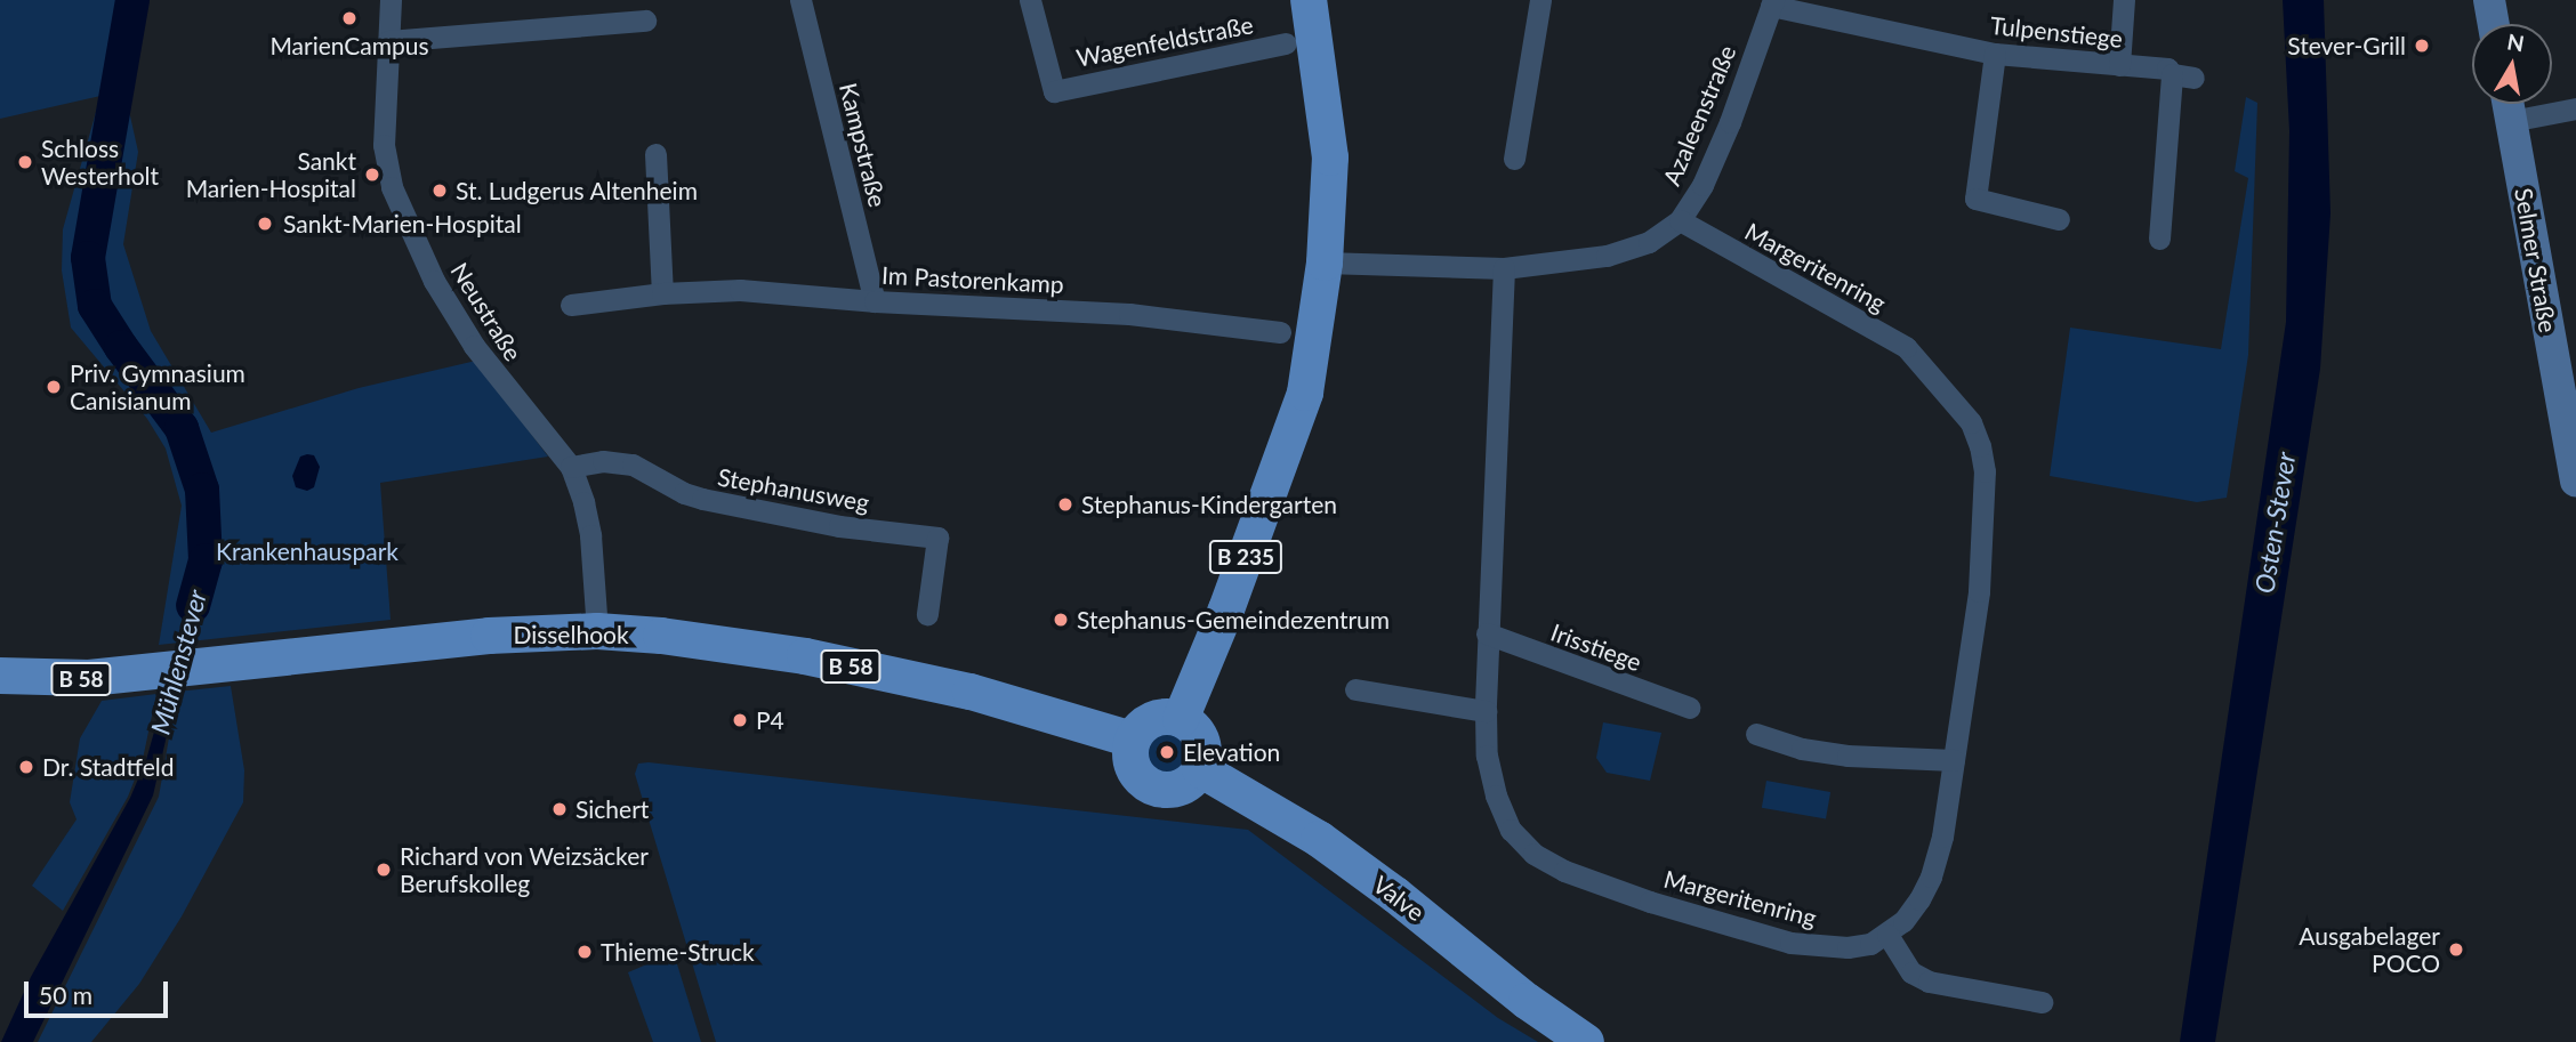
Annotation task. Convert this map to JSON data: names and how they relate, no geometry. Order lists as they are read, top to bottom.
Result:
{
  "streets": {
    "main road": [
      "B 235",
      "Disselhook",
      "B 58",
      "Valve"
    ],
    "street": [
      "Tulpenstiege",
      "Wagenfeldstraße",
      "Azaleenstraße",
      "Kampstraße",
      "Selmer Straße",
      "Margeritenring",
      "Im Pastorenkamp",
      "Neustraße",
      "Stephanusweg",
      "Irisstiege"
    ]
  },
  "crossings": [
    ["Tulpenstiege", "Azaleenstraße"],
    ["Azaleenstraße", "Margeritenring"],
    ["Azaleenstraße", "B 235"],
    ["Kampstraße", "Im Pastorenkamp"],
    ["Margeritenring", "Irisstiege"],
    ["Neustraße", "Stephanusweg"],
    ["Neustraße", "Disselhook"],
    ["B 235", "Disselhook"],
    ["B 235", "Valve"],
    ["Disselhook", "Valve"]
  ],
  "water": ["Osten-Stever", "Mühlenstever"],
  "parks": ["Krankenhauspark"],
  "places": [
    "MarienCampus",
    "Stever-Grill",
    "Schloss Westerholt",
    "Sankt Marien-Hospital",
    "St. Ludgerus Altenheim",
    "Sankt-Marien-Hospital",
    "Priv. Gymnasium Canisianum",
    "Stephanus-Kindergarten",
    "Stephanus-Gemeindezentrum",
    "P4",
    "Elevation",
    "Dr. Stadtfeld",
    "Sichert",
    "Richard von Weizsäcker Berufskolleg",
    "Ausgabelager POCO",
    "Thieme-Struck"
  ],
  "scale_bar": "50 m",
  "north": "top"
}
